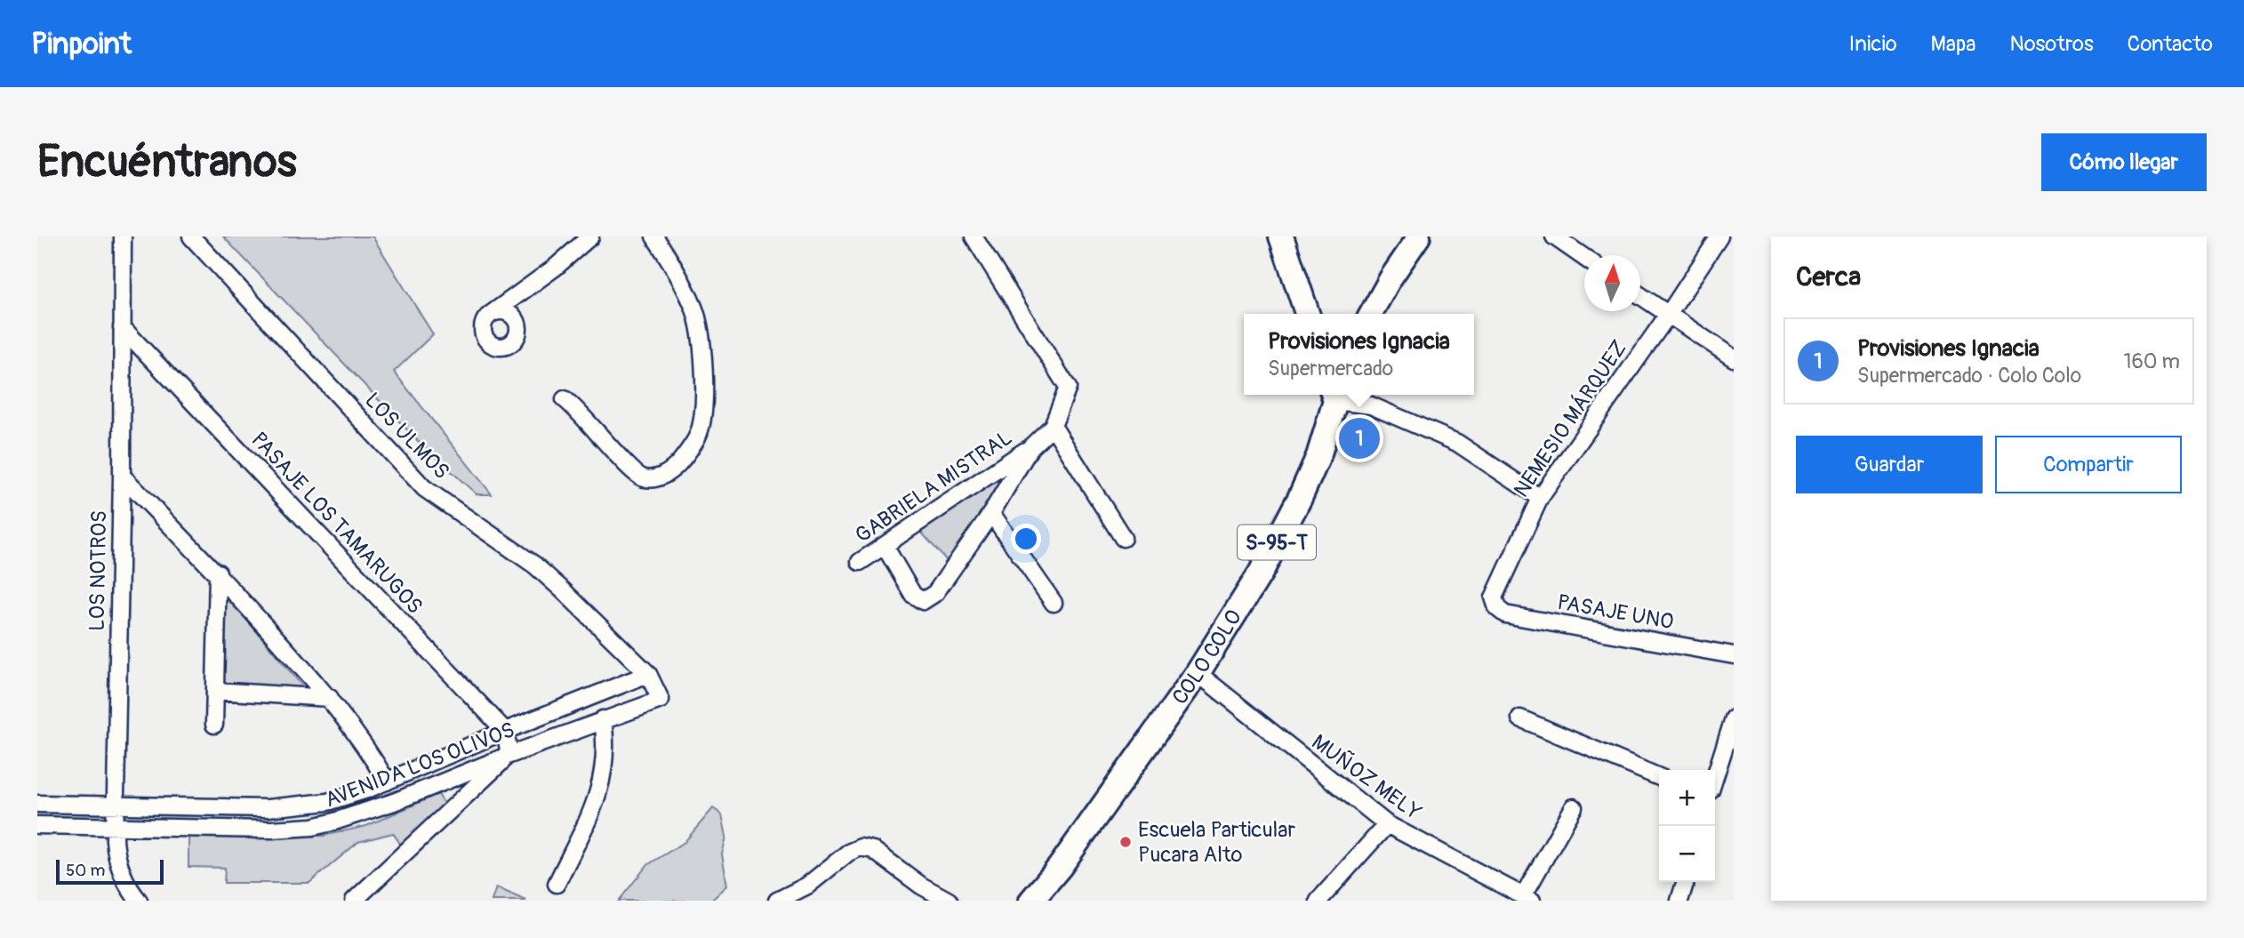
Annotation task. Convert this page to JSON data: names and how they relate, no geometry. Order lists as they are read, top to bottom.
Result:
{
  "streets": {
    "main road": ["S-95-T", "COLO COLO"],
    "street": [
      "NEMESIO MÁRQUEZ",
      "LOS ULMOS",
      "GABRIELA MISTRAL",
      "PASAJE LOS TAMARUGOS",
      "LOS NOTROS",
      "PASAJE UNO",
      "AVENIDA LOS OLIVOS",
      "MUÑOZ MELY"
    ]
  },
  "crossings": [
    ["NEMESIO MÁRQUEZ", "PASAJE UNO"],
    ["LOS ULMOS", "AVENIDA LOS OLIVOS"],
    ["PASAJE LOS TAMARUGOS", "LOS NOTROS"],
    ["PASAJE LOS TAMARUGOS", "AVENIDA LOS OLIVOS"],
    ["LOS NOTROS", "AVENIDA LOS OLIVOS"],
    ["COLO COLO", "MUÑOZ MELY"]
  ],
  "places": ["Escuela Particular Pucara Alto"],
  "scale_bar": "50 m",
  "north": "top",
  "page": {
    "header": "Pinpoint",
    "nav": [
      "Inicio",
      "Mapa",
      "Nosotros",
      "Contacto"
    ],
    "buttons": [
      "Cómo llegar",
      ["Guardar", "Compartir"]
    ],
    "title": "Encuéntranos",
    "heading": "Cerca",
    "popup": ["Provisiones Ignacia", "Supermercado"],
    "list": [
      {
        "mark": "1",
        "name": "Provisiones Ignacia",
        "note": "Supermercado · Colo Colo",
        "value": "160 m"
      }
    ],
    "pins": "1",
    "map_buttons": ["+", "−"],
    "scale": "50 m"
  }
}
